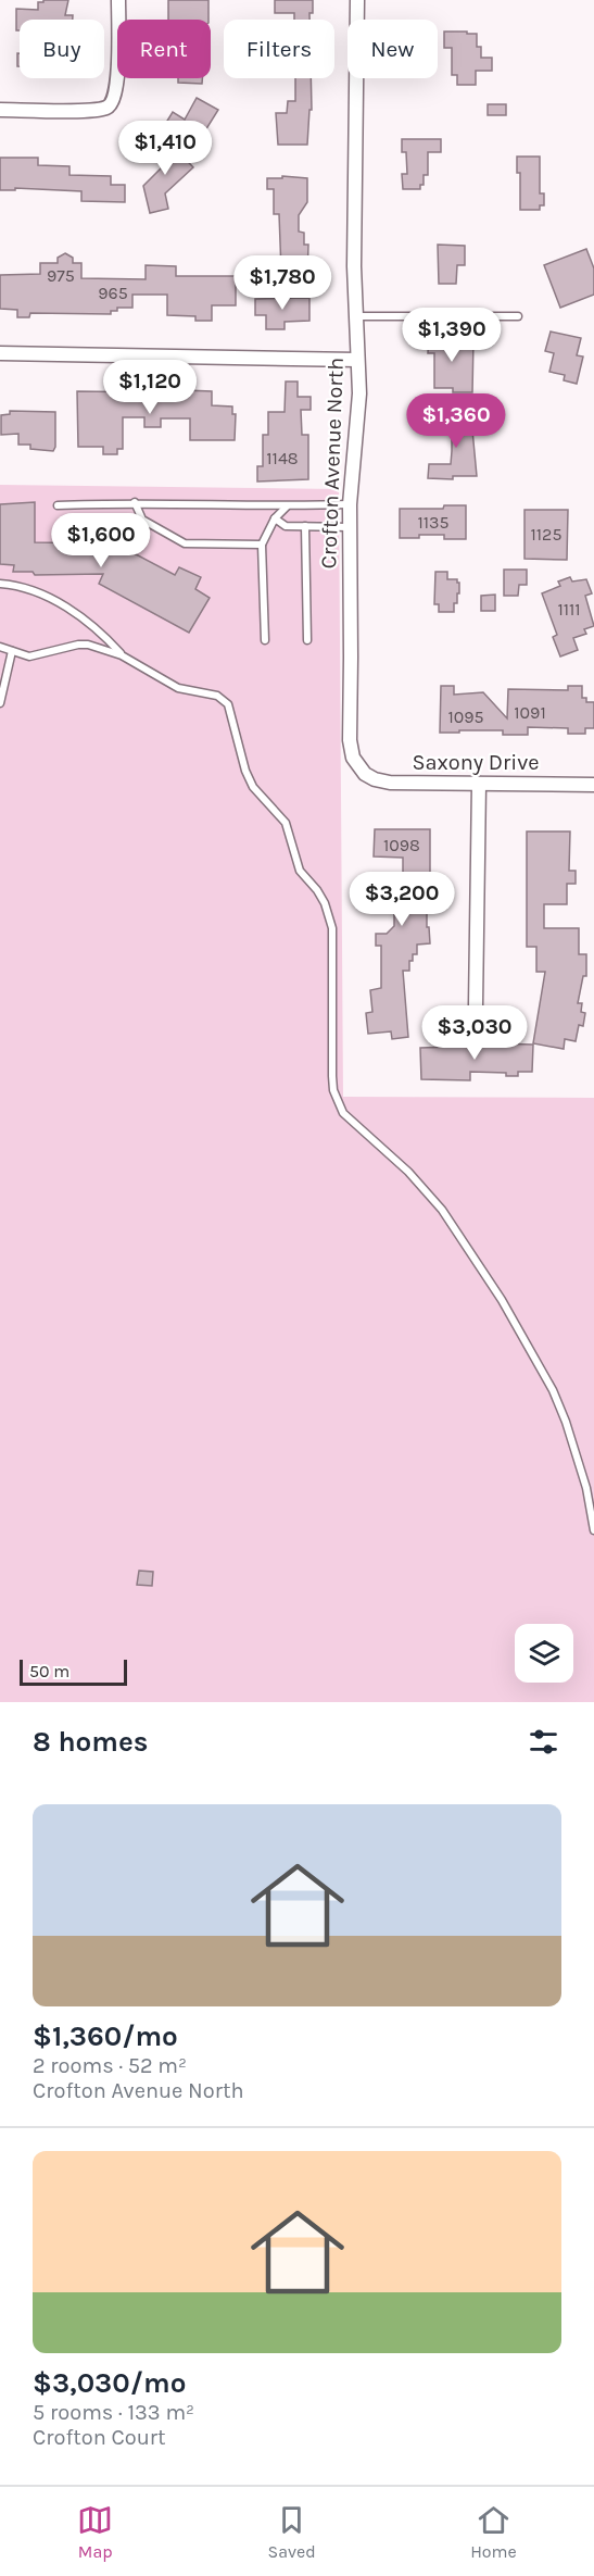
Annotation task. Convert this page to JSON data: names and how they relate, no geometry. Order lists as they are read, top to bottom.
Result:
{
  "streets": {
    "street": ["Crofton Avenue North", "Saxony Drive"]
  },
  "crossings": [
    ["Crofton Avenue North", "Saxony Drive"]
  ],
  "house_numbers": [
    "975",
    "965",
    "1148",
    "1135",
    "1125",
    "1111",
    "1091",
    "1095",
    "1098"
  ],
  "scale_bar": "50 m",
  "page": {
    "chip": [
      "Buy",
      "Rent",
      "Filters",
      "New"
    ],
    "price": [
      "$1,410",
      "$1,780",
      "$1,390",
      "$1,120",
      "$1,360",
      "$1,600",
      "$3,200",
      "$3,030"
    ],
    "scale": "50 m",
    "heading": "8 homes",
    "list": [
      {
        "name": "$1,360/mo",
        "note": "2 rooms · 52 m² · Crofton Avenue North"
      },
      {
        "name": "$3,030/mo",
        "note": "5 rooms · 133 m² · Crofton Court"
      }
    ],
    "tabs": ["Map", "Saved", "Home"]
  }
}
